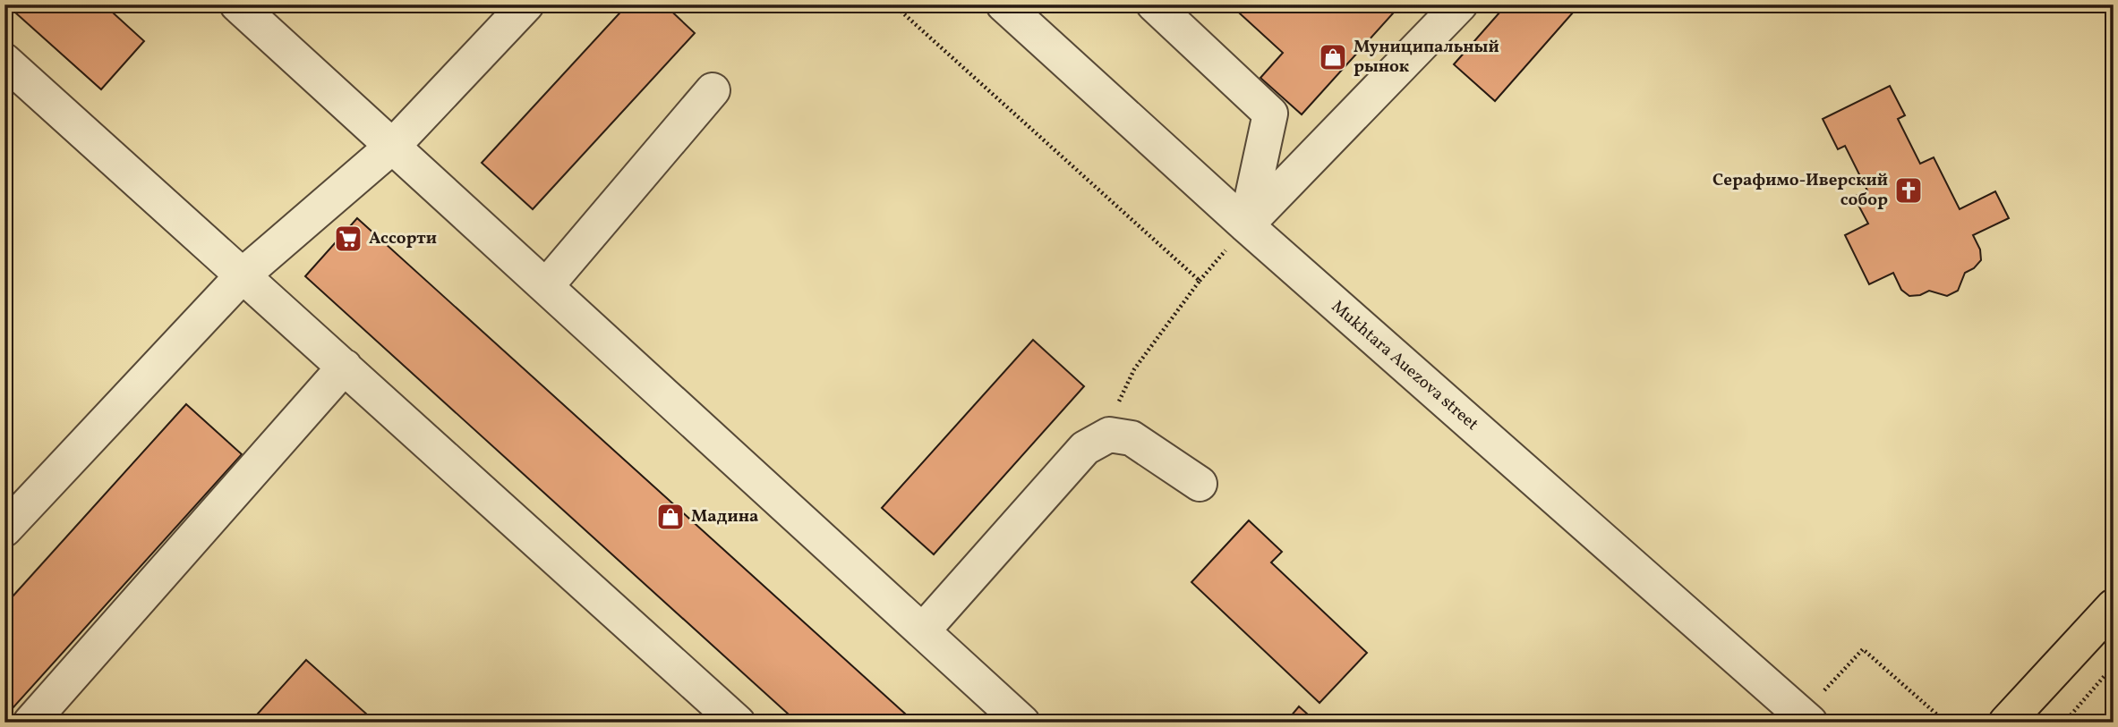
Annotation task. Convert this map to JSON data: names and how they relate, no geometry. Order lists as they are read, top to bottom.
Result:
{
  "streets": {
    "street": ["Mukhtara Auezova street"]
  },
  "places": {
    "shop": ["Муниципальный рынок", "Мадина"],
    "church": ["Серафимо-Иверский собор"],
    "supermarket": ["Ассорти"]
  }
}
